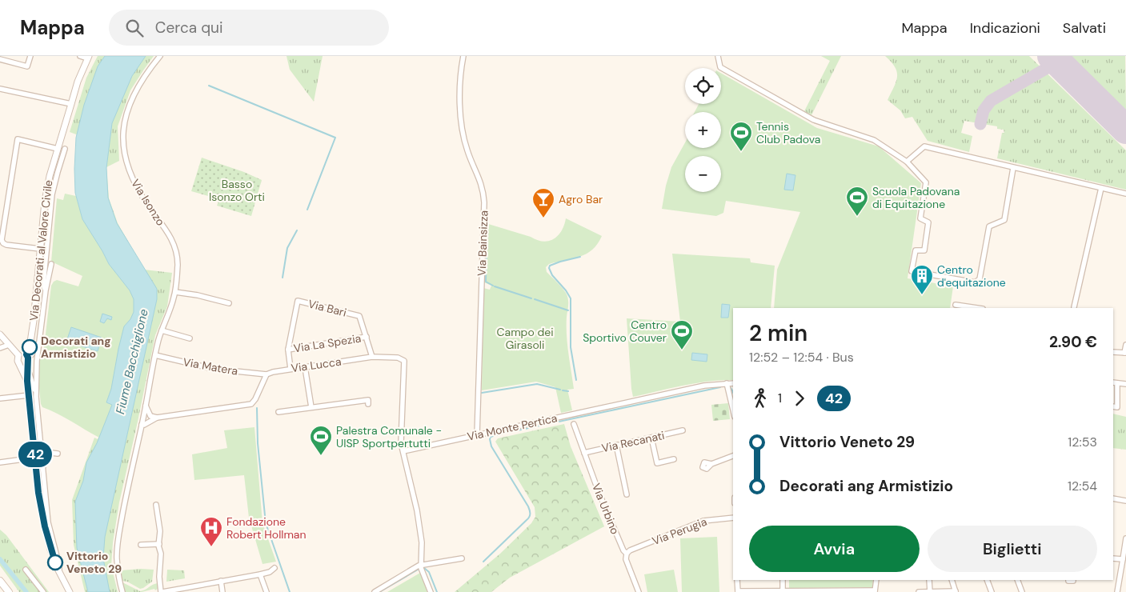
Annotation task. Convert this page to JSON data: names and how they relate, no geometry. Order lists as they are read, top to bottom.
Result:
{
  "streets": {
    "street": [
      "Via Isonzo",
      "Via Bainsizza",
      "Via Decorati al Valore Civile",
      "Via Bari",
      "Via La Spezia",
      "Via Lucca",
      "Via Matera",
      "Via Monte Pertica",
      "Via Recanati",
      "Via Urbino",
      "Via Perugia"
    ]
  },
  "crossings": [
    ["Via Isonzo", "Via Matera"],
    ["Via Bainsizza", "Via Monte Pertica"],
    ["Via Bari", "Via La Spezia"],
    ["Via Bari", "Via Lucca"],
    ["Via Lucca", "Via Matera"],
    ["Via Lucca", "Via Monte Pertica"],
    ["Via Recanati", "Via Urbino"],
    ["Via Urbino", "Via Perugia"]
  ],
  "water": ["Fiume Bacchiglione"],
  "parks": ["Basso Isonzo Orti", "Campo dei Girasoli"],
  "places": {
    "sports": [
      "Tennis Club Padova",
      "Scuola Padovana di Equitazione",
      "Centro Sportivo Couver",
      "Palestra Comunale - UISP Sportpertutti"
    ],
    "bar": ["Agro Bar"],
    "building": ["Centro d'equitazione"],
    "other": ["Decorati ang Armistizio", "Vittorio Veneto 29"],
    "hospital": ["Fondazione Robert Hollman"]
  },
  "lines": ["bus line 42"],
  "page": {
    "header": "Mappa",
    "search": "Cerca qui",
    "nav": ["Mappa", "Indicazioni", "Salvati"],
    "on_map": "42",
    "map_buttons": ["+", "−"],
    "heading": ["2 min", "12:52 – 12:54 · Bus", "2.90 €"],
    "legs": ["1", "42"],
    "list": [
      {
        "name": "Vittorio Veneto 29",
        "value": "12:53"
      },
      {
        "name": "Decorati ang Armistizio",
        "value": "12:54"
      }
    ],
    "buttons": ["Avvia", "Biglietti"]
  }
}
